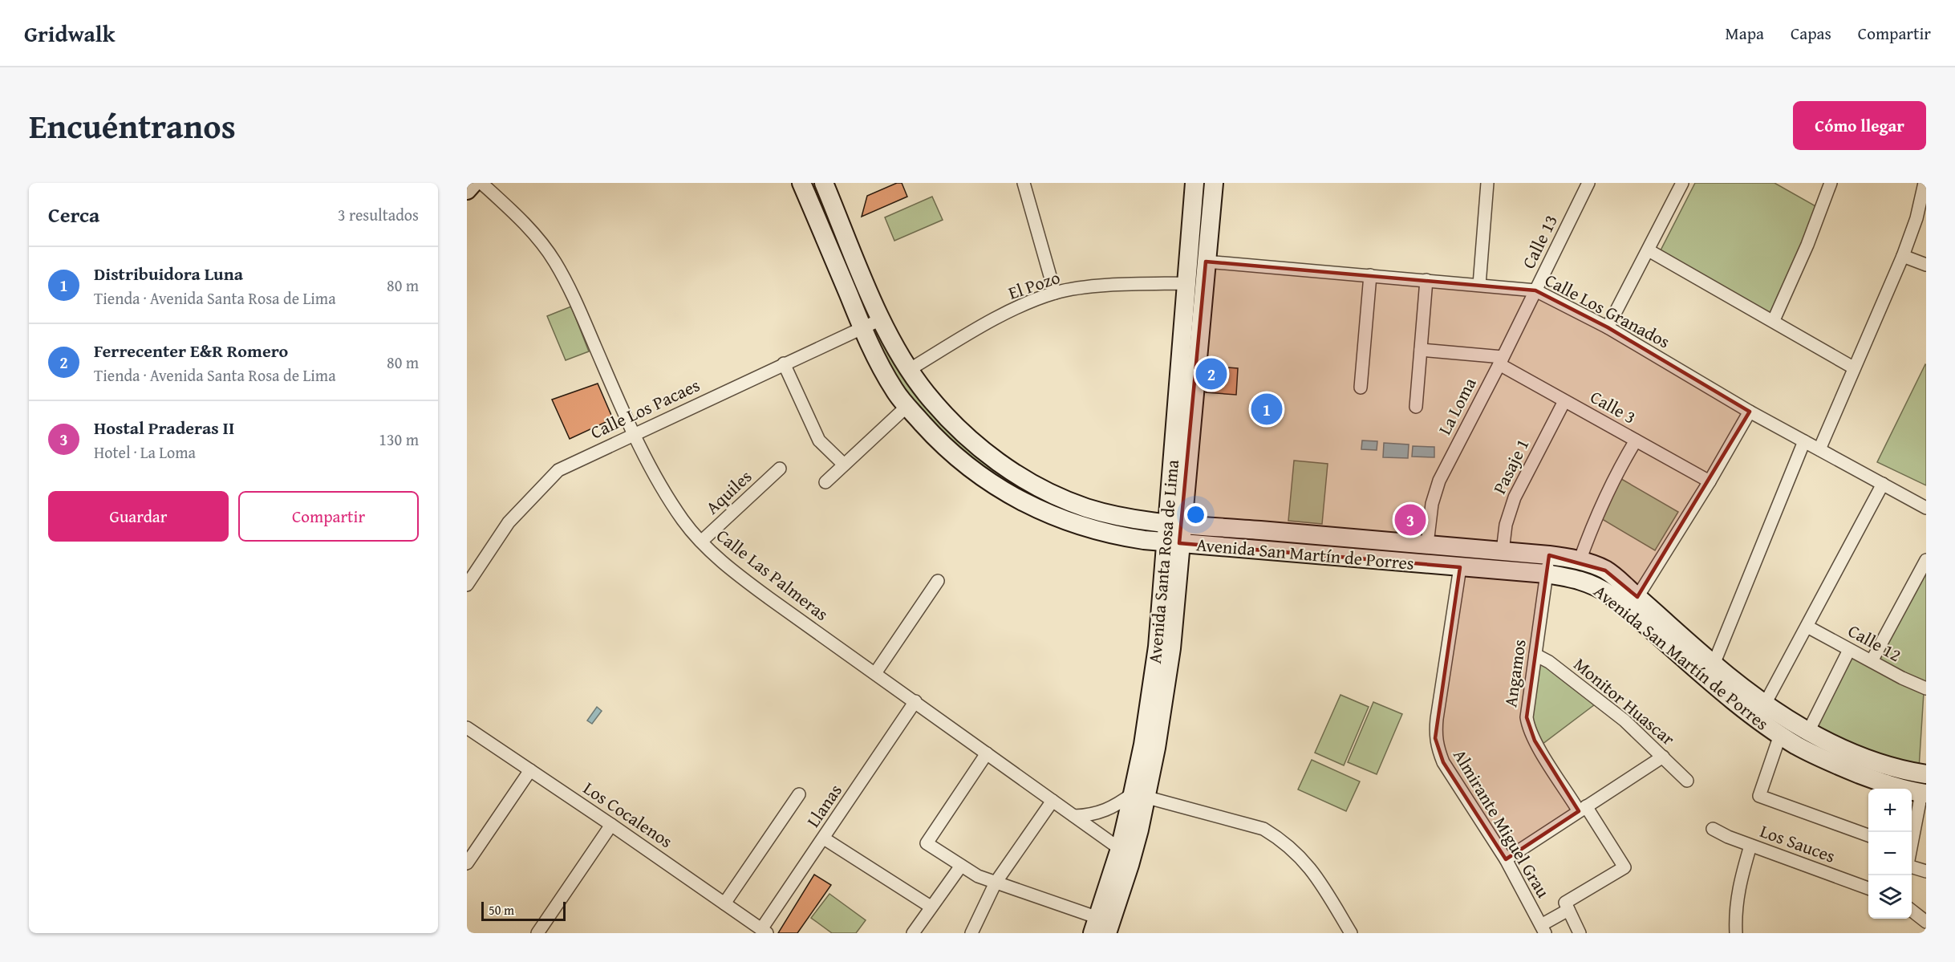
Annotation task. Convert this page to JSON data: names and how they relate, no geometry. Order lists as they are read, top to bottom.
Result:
{
  "streets": {
    "main road": ["Avenida San Martín de Porres", "Avenida Santa Rosa de Lima"],
    "street": [
      "Calle 13",
      "El Pozo",
      "Calle Los Granados",
      "La Loma",
      "Calle 3",
      "Calle Los Pacaes",
      "Pasaje 1",
      "Aquiles",
      "Calle Las Palmeras",
      "Calle 12",
      "Angamos",
      "Monitor Huascar",
      "Llanas",
      "Los Cocalenos",
      "Almirante Miguel Grau",
      "Los Sauces"
    ]
  },
  "crossings": [
    ["Calle 13", "Calle Los Granados"],
    ["Calle 13", "La Loma"],
    ["El Pozo", "Avenida San Martín de Porres"],
    ["El Pozo", "Avenida Santa Rosa de Lima"],
    ["Calle Los Granados", "La Loma"],
    ["Calle Los Granados", "Avenida Santa Rosa de Lima"],
    ["La Loma", "Calle 3"],
    ["La Loma", "Avenida San Martín de Porres"],
    ["Calle 3", "Pasaje 1"],
    ["Calle Los Pacaes", "Avenida San Martín de Porres"],
    ["Calle Los Pacaes", "Calle Las Palmeras"],
    ["Pasaje 1", "Avenida San Martín de Porres"],
    ["Aquiles", "Calle Las Palmeras"],
    ["Avenida San Martín de Porres", "Avenida Santa Rosa de Lima"],
    ["Avenida San Martín de Porres", "Angamos"],
    ["Avenida San Martín de Porres", "Almirante Miguel Grau"],
    ["Avenida Santa Rosa de Lima", "Calle Las Palmeras"],
    ["Calle Las Palmeras", "Llanas"],
    ["Angamos", "Monitor Huascar"],
    ["Llanas", "Los Cocalenos"]
  ],
  "scale_bar": "50 m",
  "page": {
    "header": "Gridwalk",
    "nav": ["Mapa", "Capas", "Compartir"],
    "title": "Encuéntranos",
    "buttons": [
      "Cómo llegar",
      ["Guardar", "Compartir"]
    ],
    "heading": ["Cerca", "3 resultados"],
    "list": [
      {
        "mark": "1",
        "name": "Distribuidora Luna",
        "note": "Tienda · Avenida Santa Rosa de Lima",
        "value": "80 m"
      },
      {
        "mark": "2",
        "name": "Ferrecenter E&R Romero",
        "note": "Tienda · Avenida Santa Rosa de Lima",
        "value": "80 m"
      },
      {
        "mark": "3",
        "name": "Hostal Praderas II",
        "note": "Hotel · La Loma",
        "value": "130 m"
      }
    ],
    "pins": ["2", "1", "3"],
    "map_buttons": ["+", "−"],
    "scale": "50 m"
  }
}
